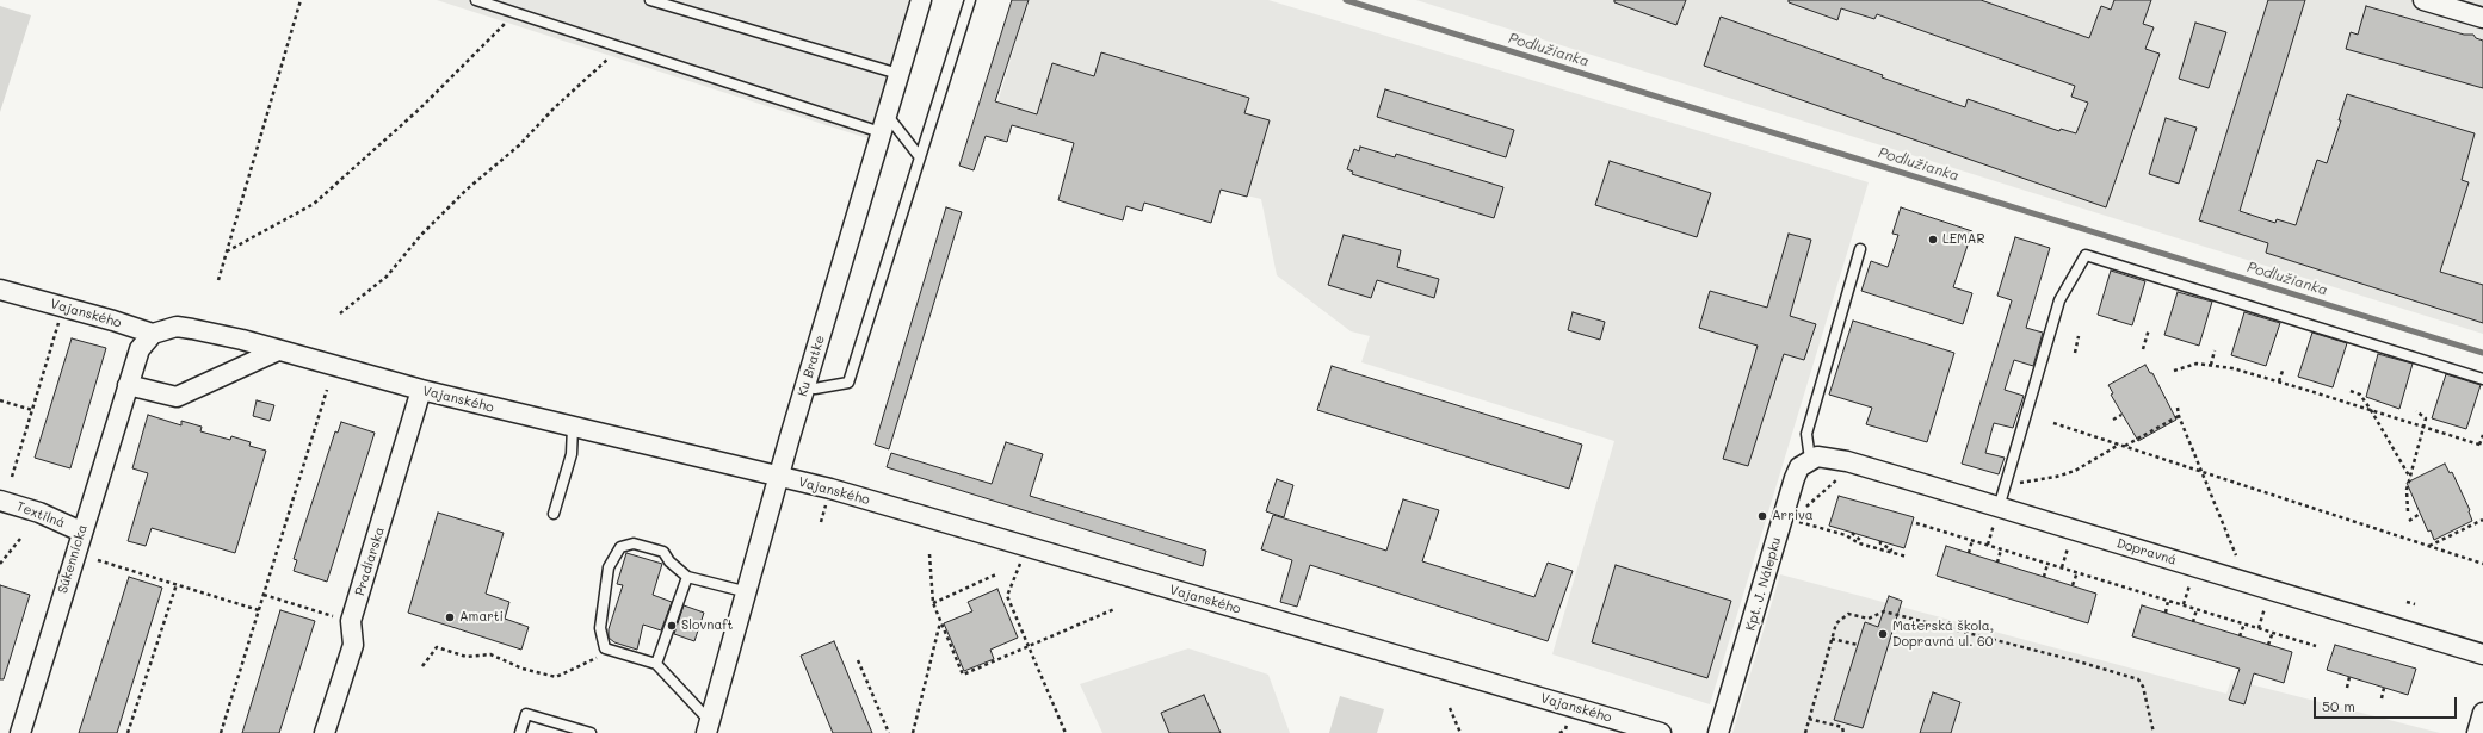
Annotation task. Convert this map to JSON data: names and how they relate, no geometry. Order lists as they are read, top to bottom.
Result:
{
  "streets": {
    "street": [
      "Vajanského",
      "Ku Bratke",
      "Textilná",
      "Dopravná",
      "Súkennícka",
      "Pradiarska",
      "Kpt. J. Nálepku"
    ]
  },
  "crossings": [
    ["Vajanského", "Ku Bratke"],
    ["Vajanského", "Súkennícka"],
    ["Vajanského", "Pradiarska"],
    ["Textilná", "Súkennícka"],
    ["Dopravná", "Kpt. J. Nálepku"]
  ],
  "water": ["Podlužianka"],
  "places": [
    "LEMAR",
    "Arriva",
    "Amarti",
    "Slovnaft",
    "Materská škola, Dopravná ul. 60"
  ],
  "scale_bar": "50 m"
}
